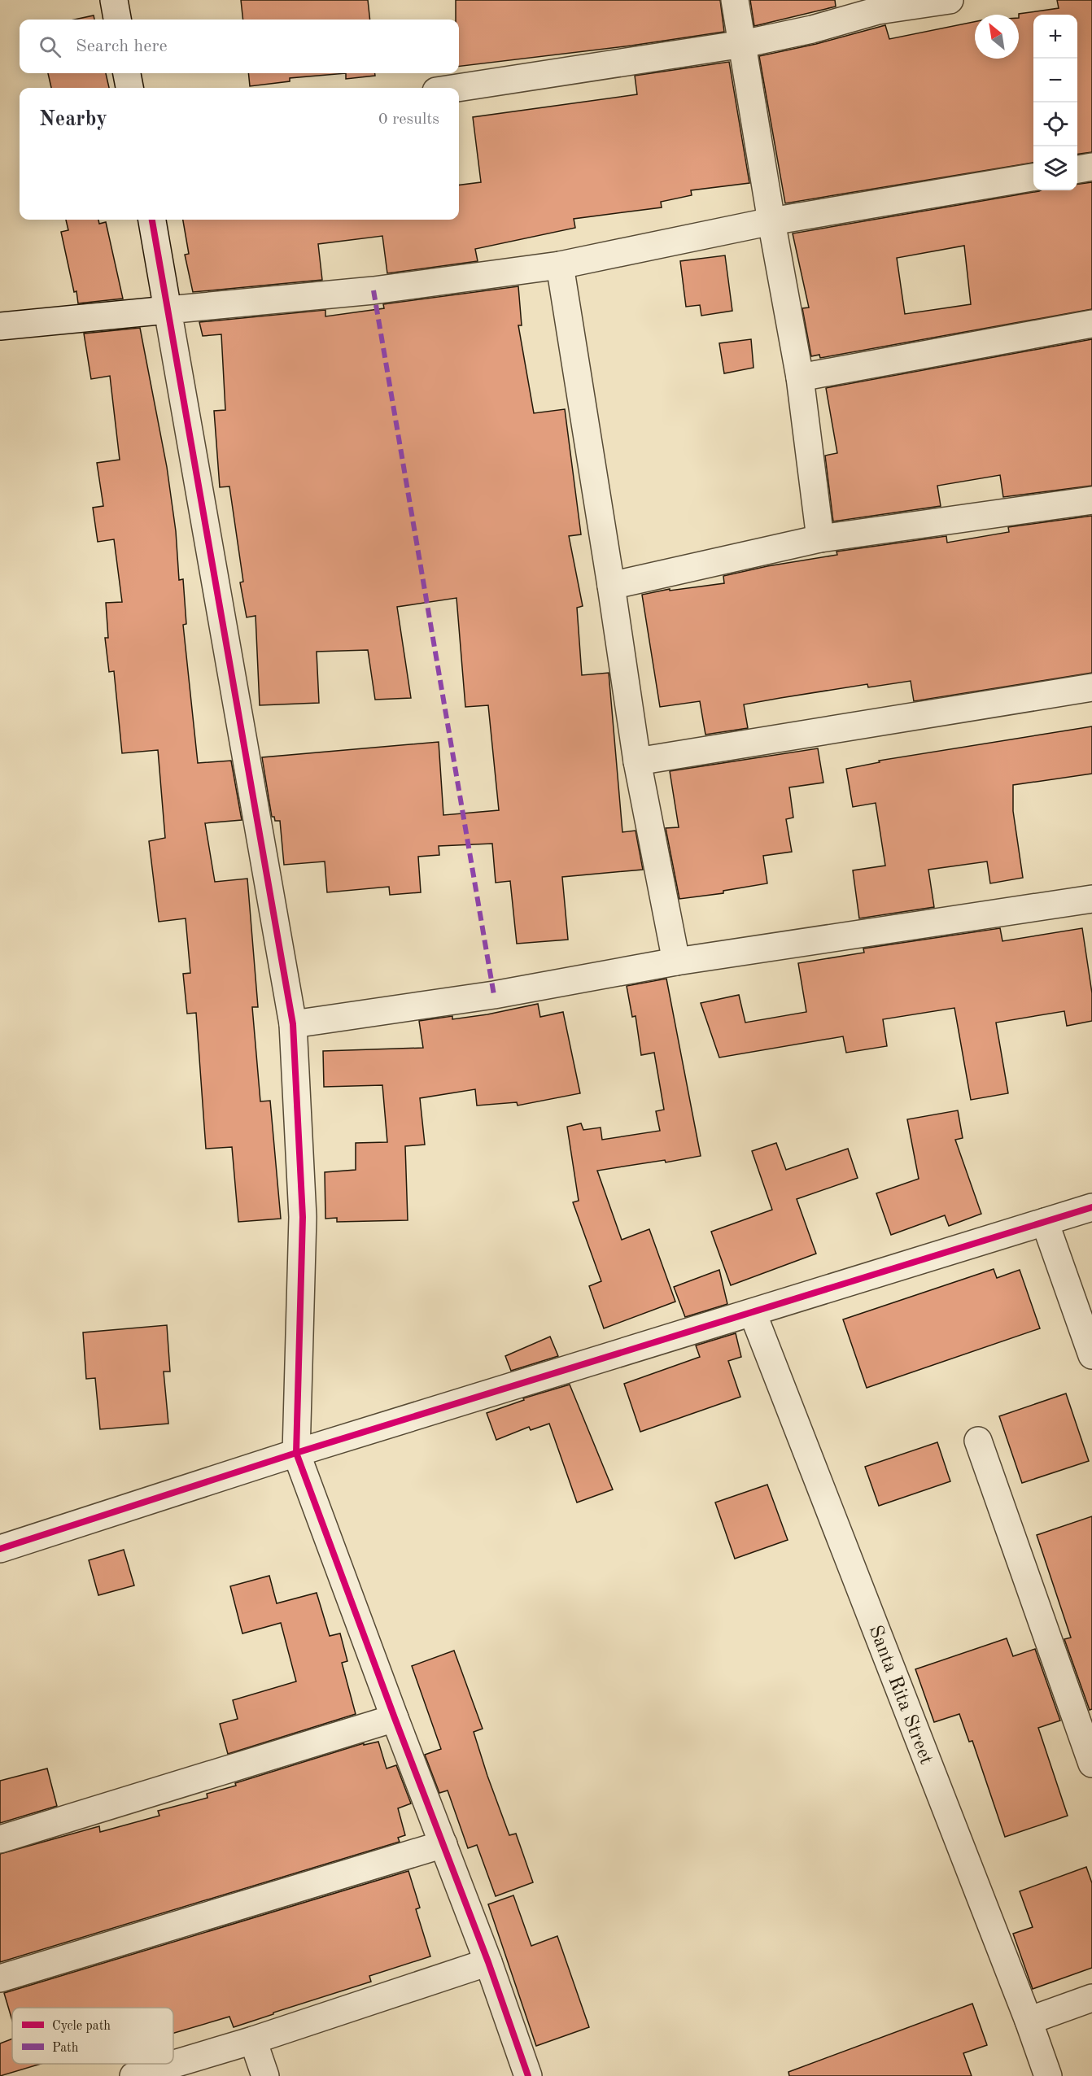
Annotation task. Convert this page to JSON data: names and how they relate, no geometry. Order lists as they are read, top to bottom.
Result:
{
  "streets": {
    "street": ["Santa Rita Street"]
  },
  "legend": ["Cycle path", "Path"],
  "north": "top left",
  "page": {
    "map_buttons": ["+", "−"],
    "search": "Search here",
    "heading": ["Nearby", "0 results"]
  }
}
